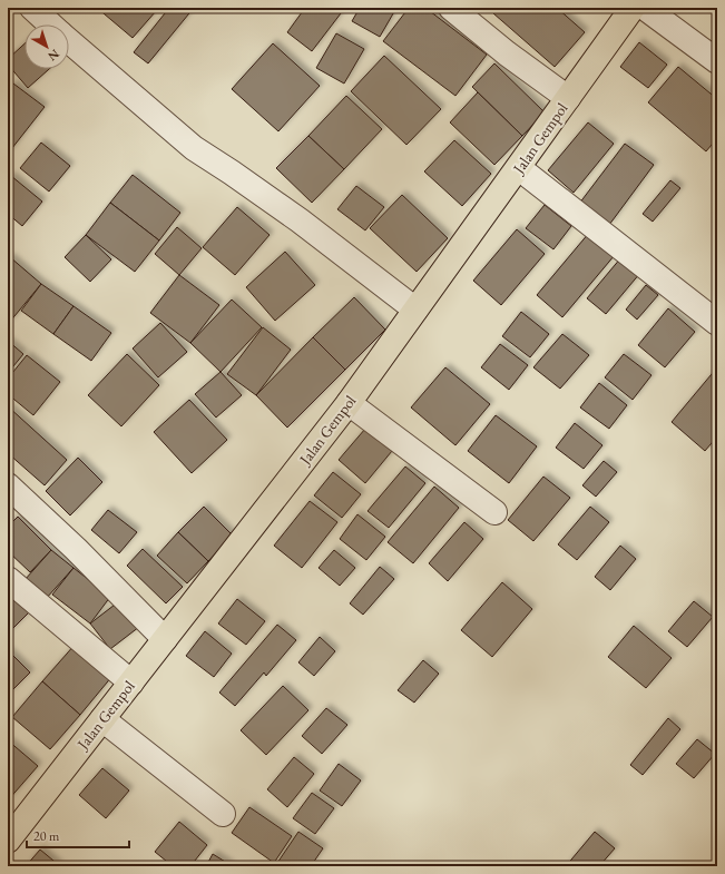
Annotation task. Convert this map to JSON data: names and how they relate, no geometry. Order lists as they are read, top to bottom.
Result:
{
  "streets": {
    "main road": ["Jalan Gempol"]
  },
  "scale_bar": "20 m",
  "north": "bottom right"
}
